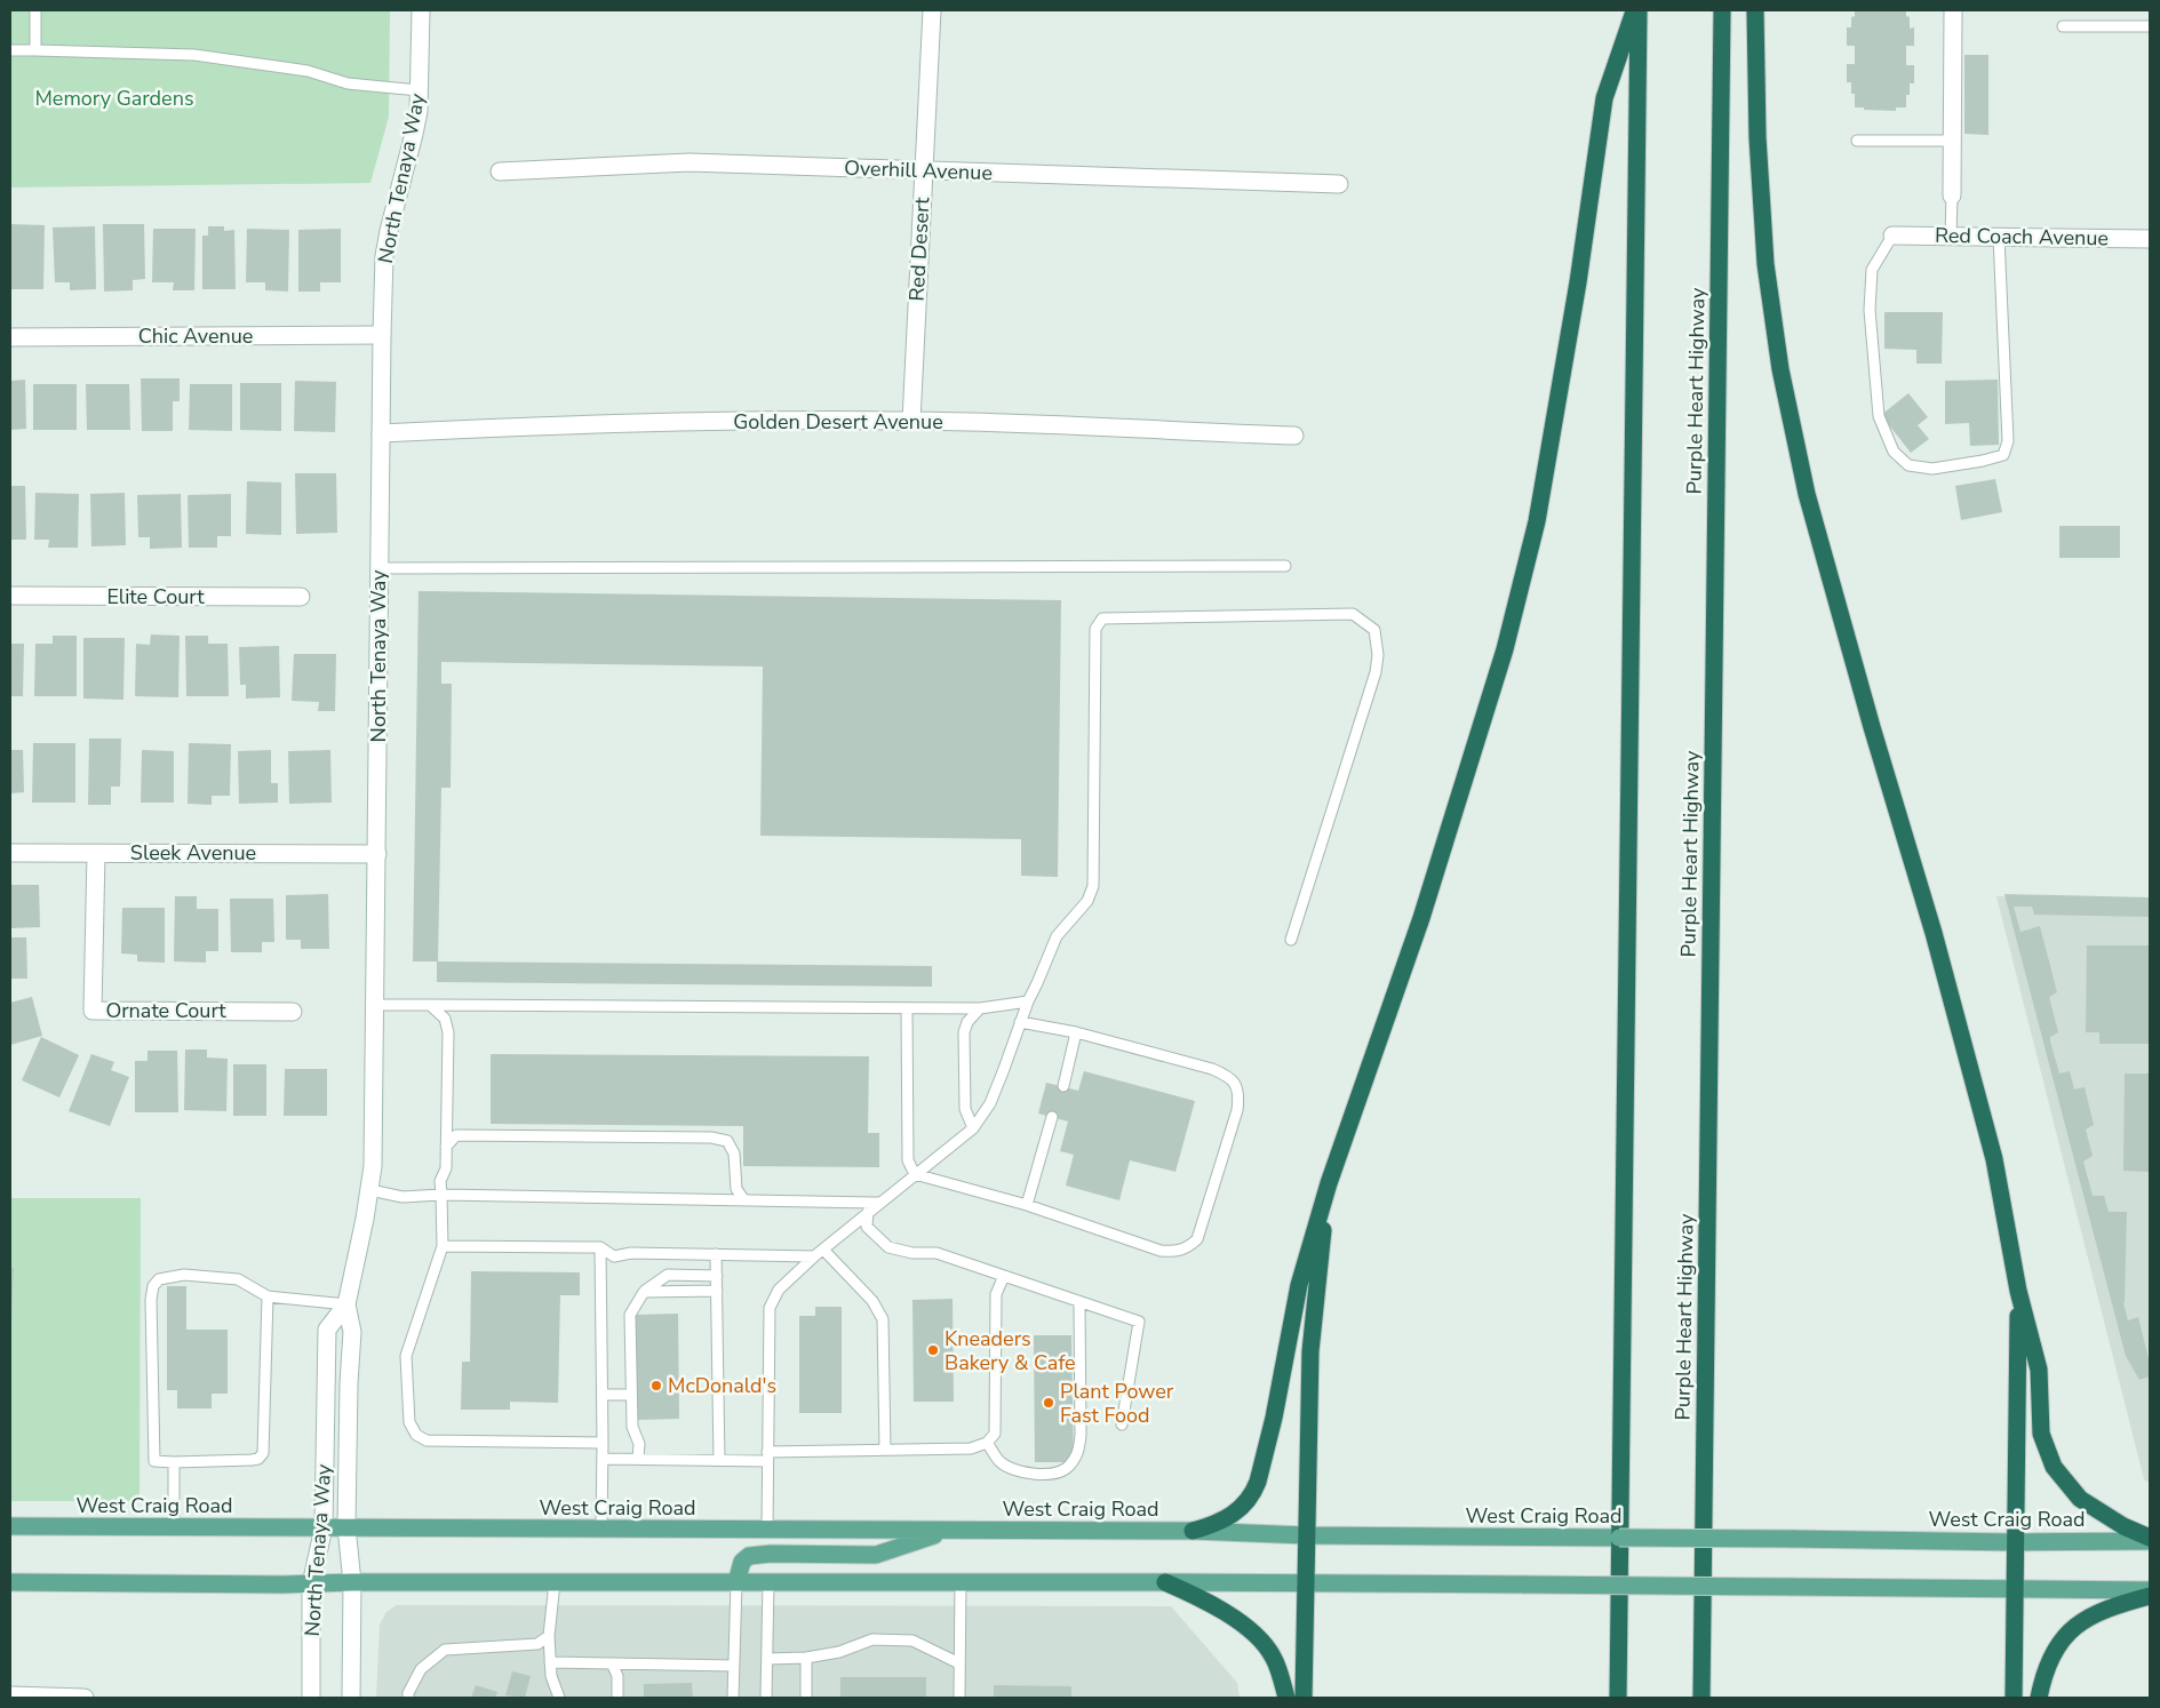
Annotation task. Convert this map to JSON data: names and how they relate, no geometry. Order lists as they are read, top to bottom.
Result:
{
  "streets": {
    "highway": ["Purple Heart Highway"],
    "main road": ["West Craig Road"],
    "street": [
      "Overhill Avenue",
      "North Tenaya Way",
      "Red Coach Avenue",
      "Red Desert",
      "Chic Avenue",
      "Golden Desert Avenue",
      "Elite Court",
      "Sleek Avenue",
      "Ornate Court"
    ]
  },
  "crossings": [
    ["Overhill Avenue", "Red Desert"],
    ["North Tenaya Way", "Chic Avenue"],
    ["North Tenaya Way", "Golden Desert Avenue"],
    ["North Tenaya Way", "Sleek Avenue"],
    ["North Tenaya Way", "West Craig Road"],
    ["Red Desert", "Golden Desert Avenue"],
    ["Sleek Avenue", "Ornate Court"]
  ],
  "parks": ["Memory Gardens"],
  "places": ["Kneaders Bakery & Cafe", "McDonald's", "Plant Power Fast Food"]
}
